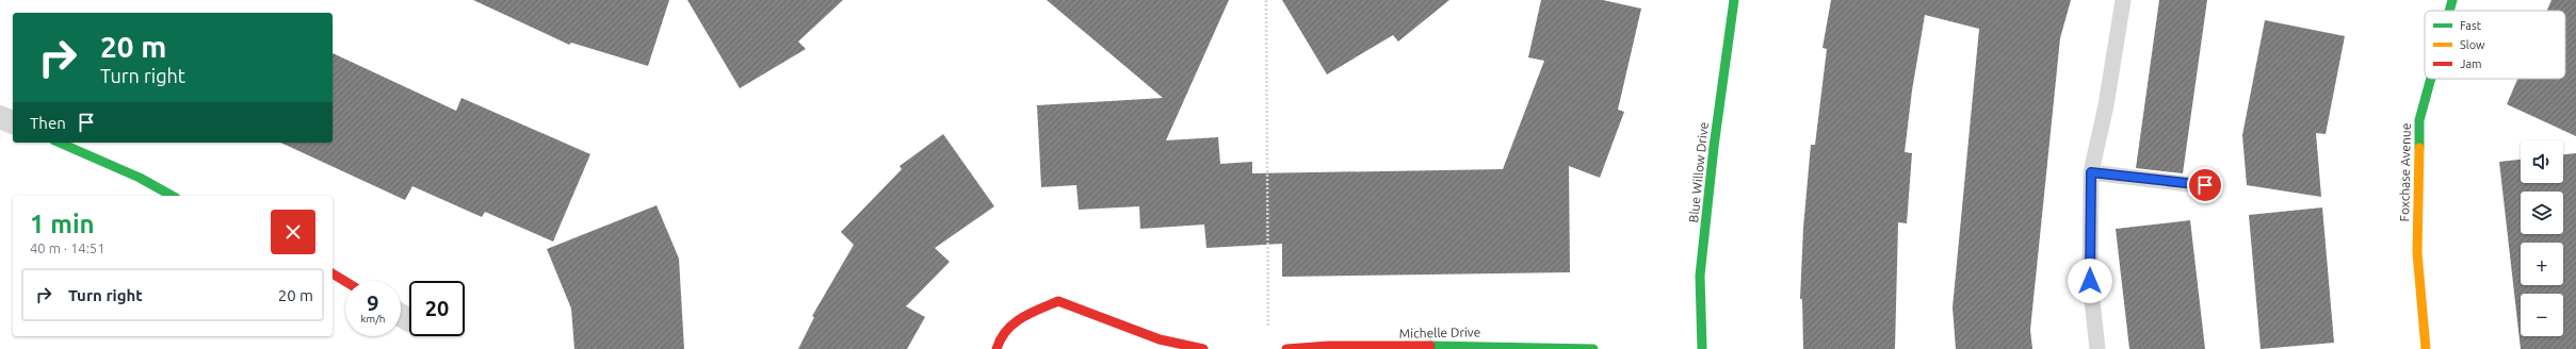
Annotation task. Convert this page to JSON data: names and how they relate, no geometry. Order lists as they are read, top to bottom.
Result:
{
  "streets": {
    "street": ["Blue Willow Drive", "Foxchase Avenue", "Michelle Drive"]
  },
  "legend": ["Fast", "Slow", "Jam"],
  "page": {
    "turn": ["20 m", "Turn right"],
    "then": "Then",
    "map_buttons": ["+", "−"],
    "heading": ["1 min", "40 m · 14:51"],
    "list": [
      {
        "name": "Turn right",
        "value": "20 m"
      }
    ],
    "speed": "9 km/h",
    "limit": "20"
  }
}
